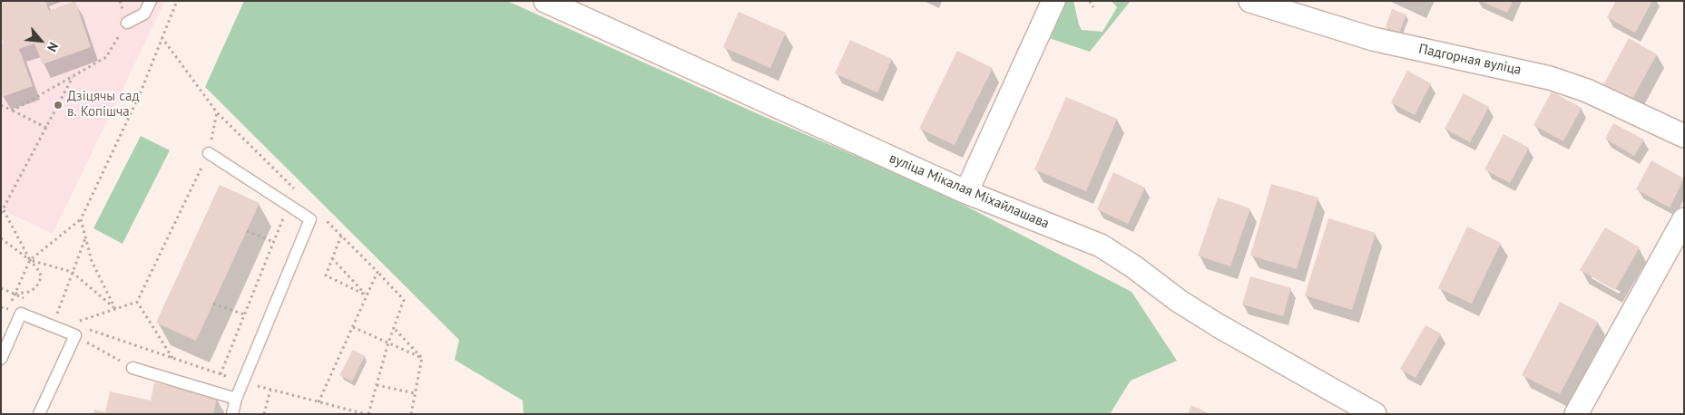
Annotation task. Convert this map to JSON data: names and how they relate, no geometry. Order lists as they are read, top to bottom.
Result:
{
  "streets": {
    "street": ["Падгорная вуліца", "вуліца Мікалая Міхайлашава"]
  },
  "places": ["Дзіцячы сад в. Копішча"],
  "north": "bottom right"
}
